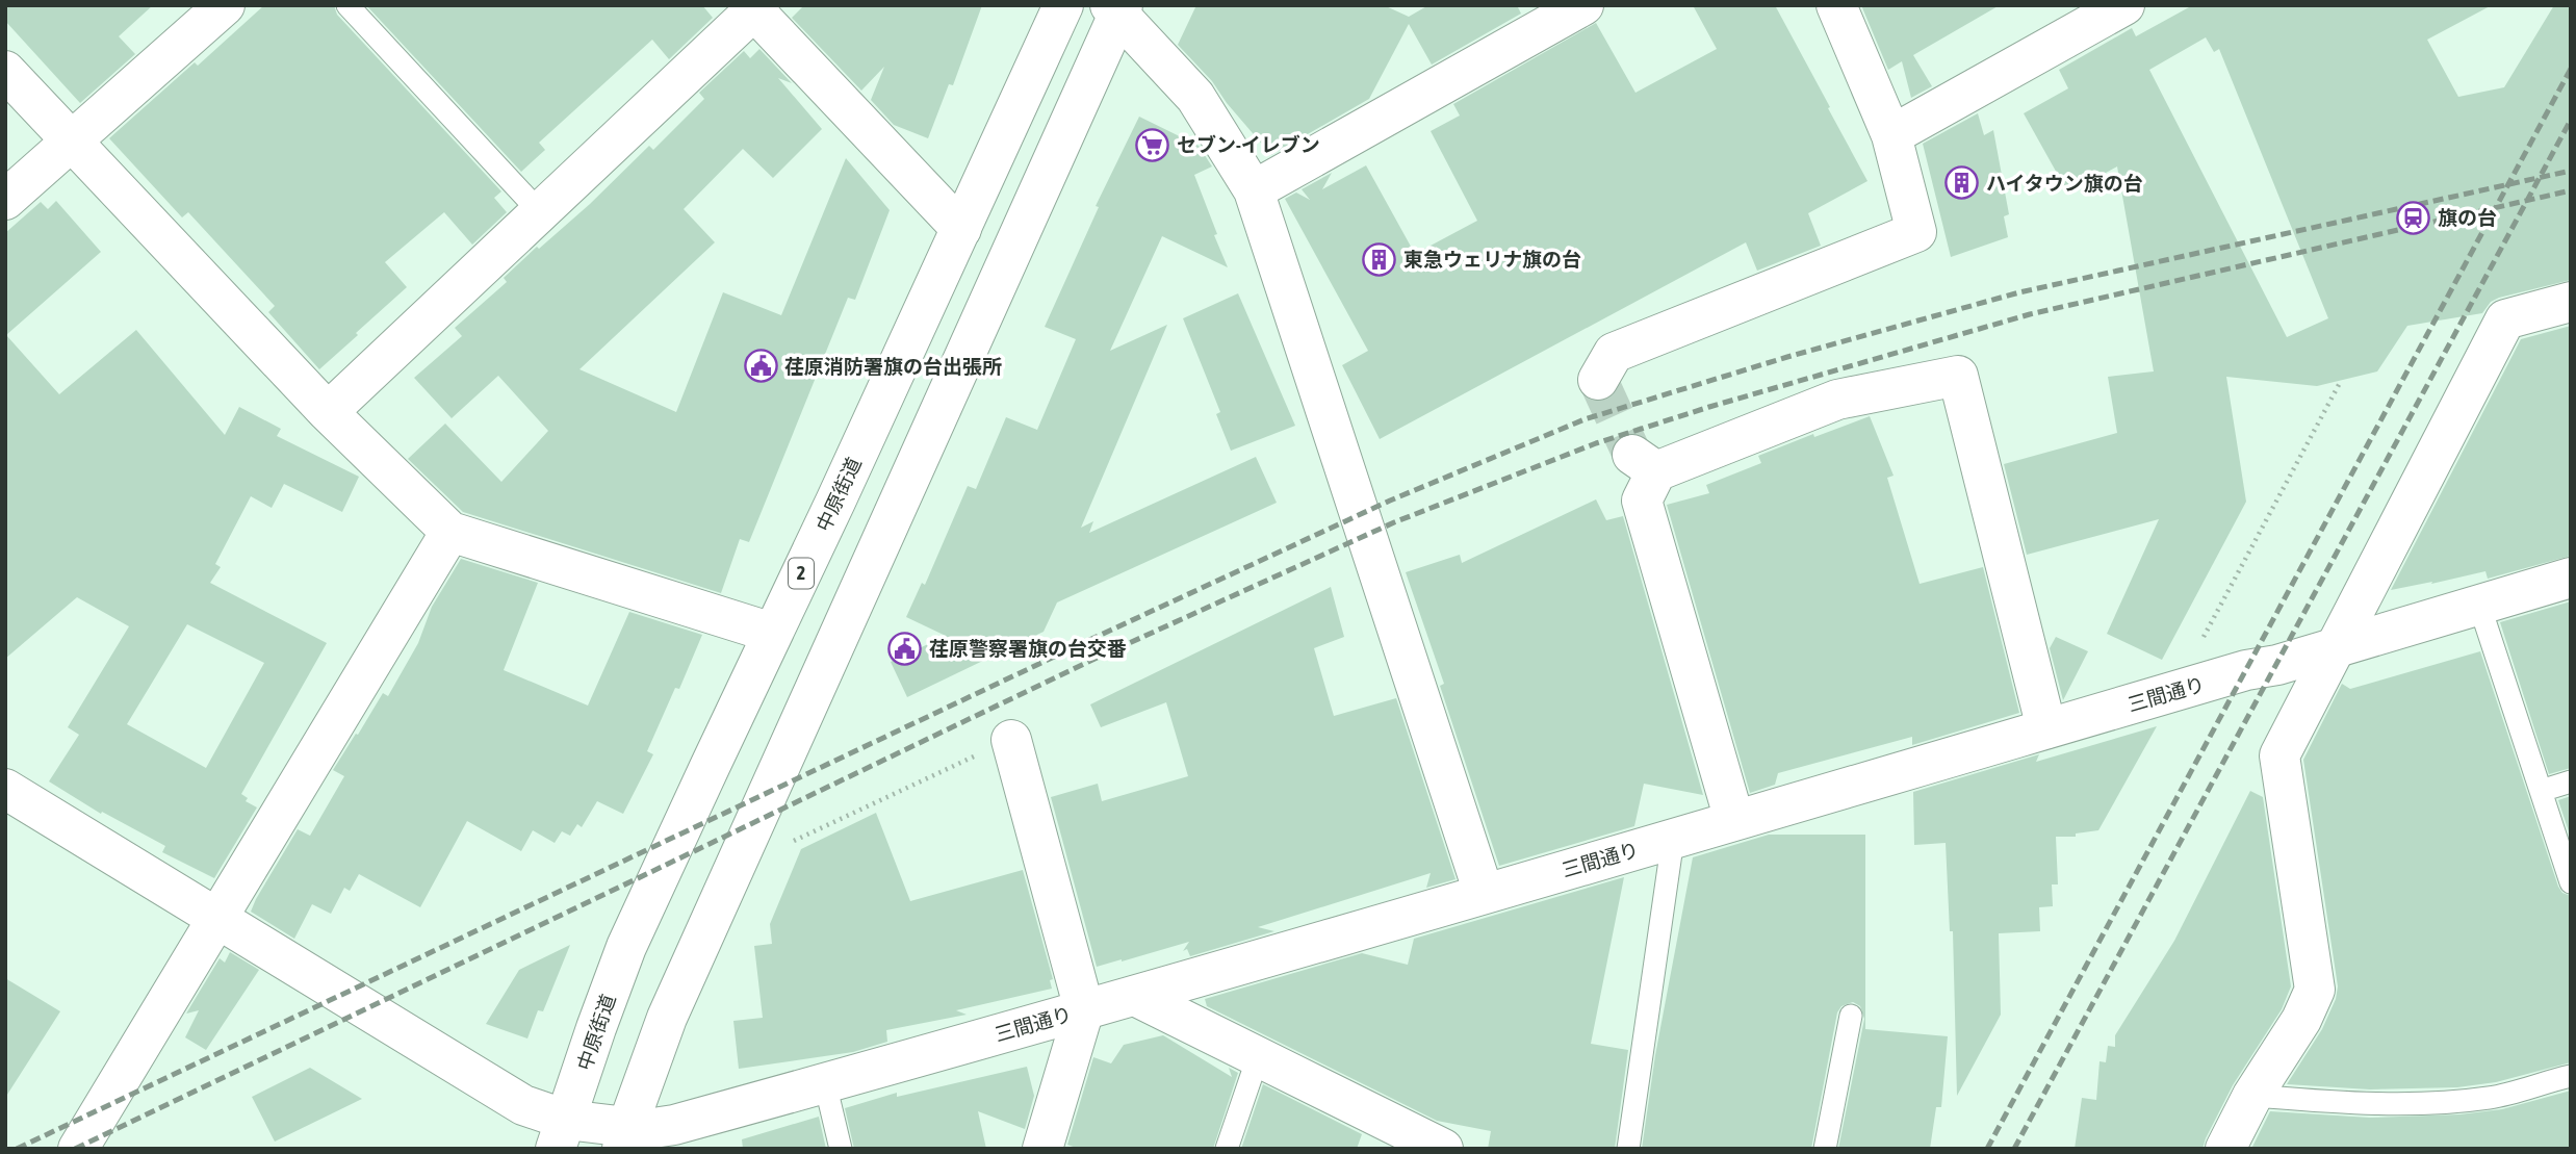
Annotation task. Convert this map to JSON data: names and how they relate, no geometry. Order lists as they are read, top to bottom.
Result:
{
  "streets": {
    "street": ["中原街道", "2", "三間通り"]
  },
  "crossings": [
    ["中原街道", "三間通り"]
  ],
  "places": {
    "supermarket": ["セブン-イレブン"],
    "building": ["ハイタウン旗の台", "東急ウェリナ旗の台"],
    "station": ["旗の台"],
    "public building": ["荏原消防署旗の台出張所", "荏原警察署旗の台交番"]
  }
}
